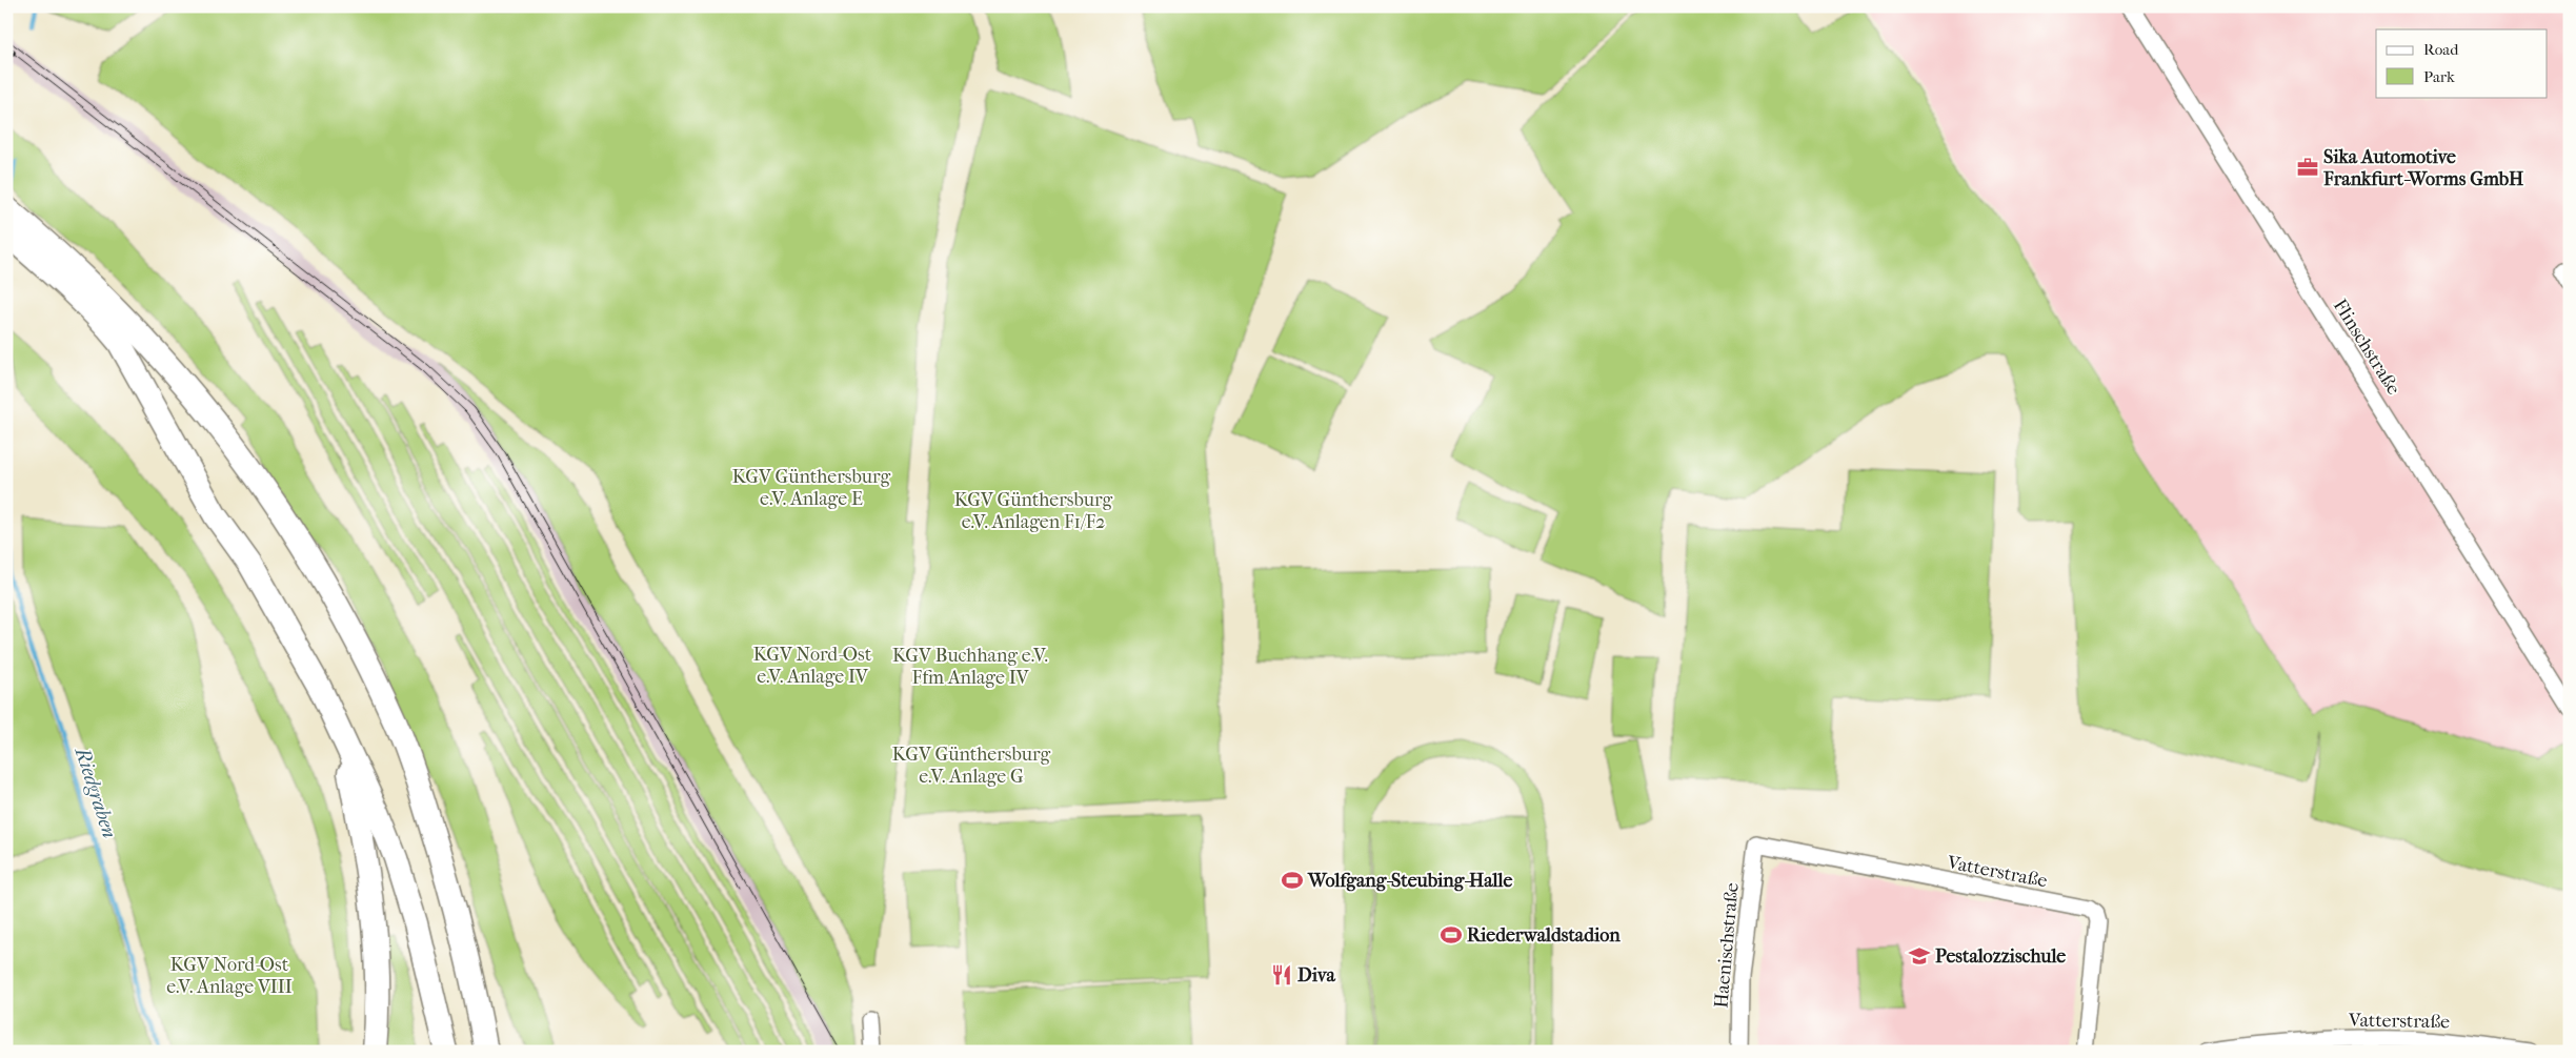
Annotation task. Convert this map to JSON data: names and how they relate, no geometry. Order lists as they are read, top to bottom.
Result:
{
  "streets": {
    "street": ["Flinschstraße", "Vatterstraße", "Haenischstraße"]
  },
  "crossings": [
    ["Vatterstraße", "Haenischstraße"]
  ],
  "water": ["Riedgraben"],
  "parks": [
    "KGV Günthersburg e.V. Anlage E",
    "KGV Günthersburg e.V. Anlagen F1/F2",
    "KGV Nord-Ost e.V. Anlage IV",
    "KGV Buchhang e.V. Ffm Anlage IV",
    "KGV Günthersburg e.V. Anlage G",
    "KGV Nord-Ost e.V. Anlage VIII"
  ],
  "places": {
    "office": ["Sika Automotive Frankfurt-Worms GmbH"],
    "sports": ["Wolfgang-Steubing-Halle", "Riederwaldstadion"],
    "school or university": ["Pestalozzischule"],
    "restaurant": ["Diva"]
  },
  "legend": ["Road", "Park"]
}
